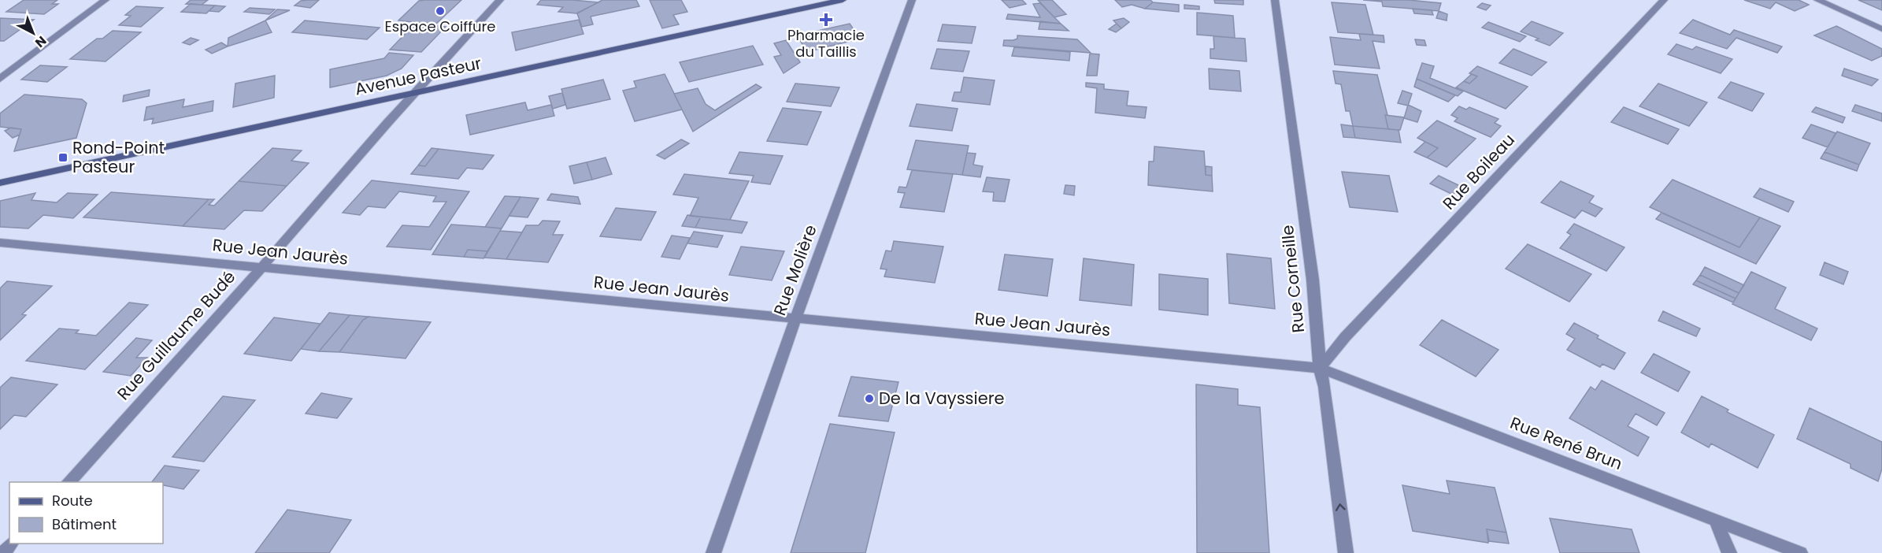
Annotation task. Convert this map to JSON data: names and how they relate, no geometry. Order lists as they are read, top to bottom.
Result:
{
  "streets": {
    "street": [
      "Avenue Pasteur",
      "Rue Boileau",
      "Rue Jean Jaurès",
      "Rue Molière",
      "Rue Corneille",
      "Rue Guillaume Budé",
      "Rue René Brun"
    ]
  },
  "crossings": [
    ["Avenue Pasteur", "Rue Guillaume Budé"],
    ["Rue Boileau", "Rue Jean Jaurès"],
    ["Rue Boileau", "Rue Corneille"],
    ["Rue Boileau", "Rue René Brun"],
    ["Rue Jean Jaurès", "Rue Molière"],
    ["Rue Jean Jaurès", "Rue Corneille"],
    ["Rue Jean Jaurès", "Rue Guillaume Budé"],
    ["Rue Jean Jaurès", "Rue René Brun"],
    ["Rue Corneille", "Rue René Brun"]
  ],
  "places": {
    "other": ["Espace Coiffure", "De la Vayssiere"],
    "health": ["Pharmacie du Taillis"],
    "transit": ["Rond-Point Pasteur"]
  },
  "legend": ["Route", "Bâtiment"],
  "north": "bottom right"
}
